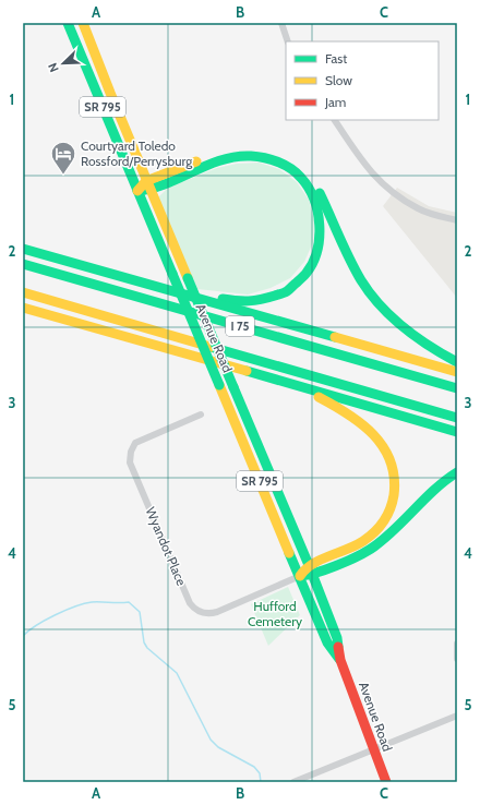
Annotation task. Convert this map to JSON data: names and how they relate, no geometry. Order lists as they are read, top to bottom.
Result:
{
  "streets": {
    "main road": ["SR 795", "I 75", "Avenue Road"],
    "street": ["Wyandot Place"]
  },
  "crossings": [
    ["Avenue Road", "Wyandot Place"]
  ],
  "parks": ["Hufford Cemetery"],
  "places": {
    "hotel": ["Courtyard Toledo Rossford/Perrysburg"]
  },
  "legend": ["Fast", "Slow", "Jam"],
  "north": "bottom left",
  "grid": {
    "columns": ["A", "B", "C"],
    "rows": [
      "1",
      "2",
      "3",
      "4",
      "5"
    ]
  }
}
